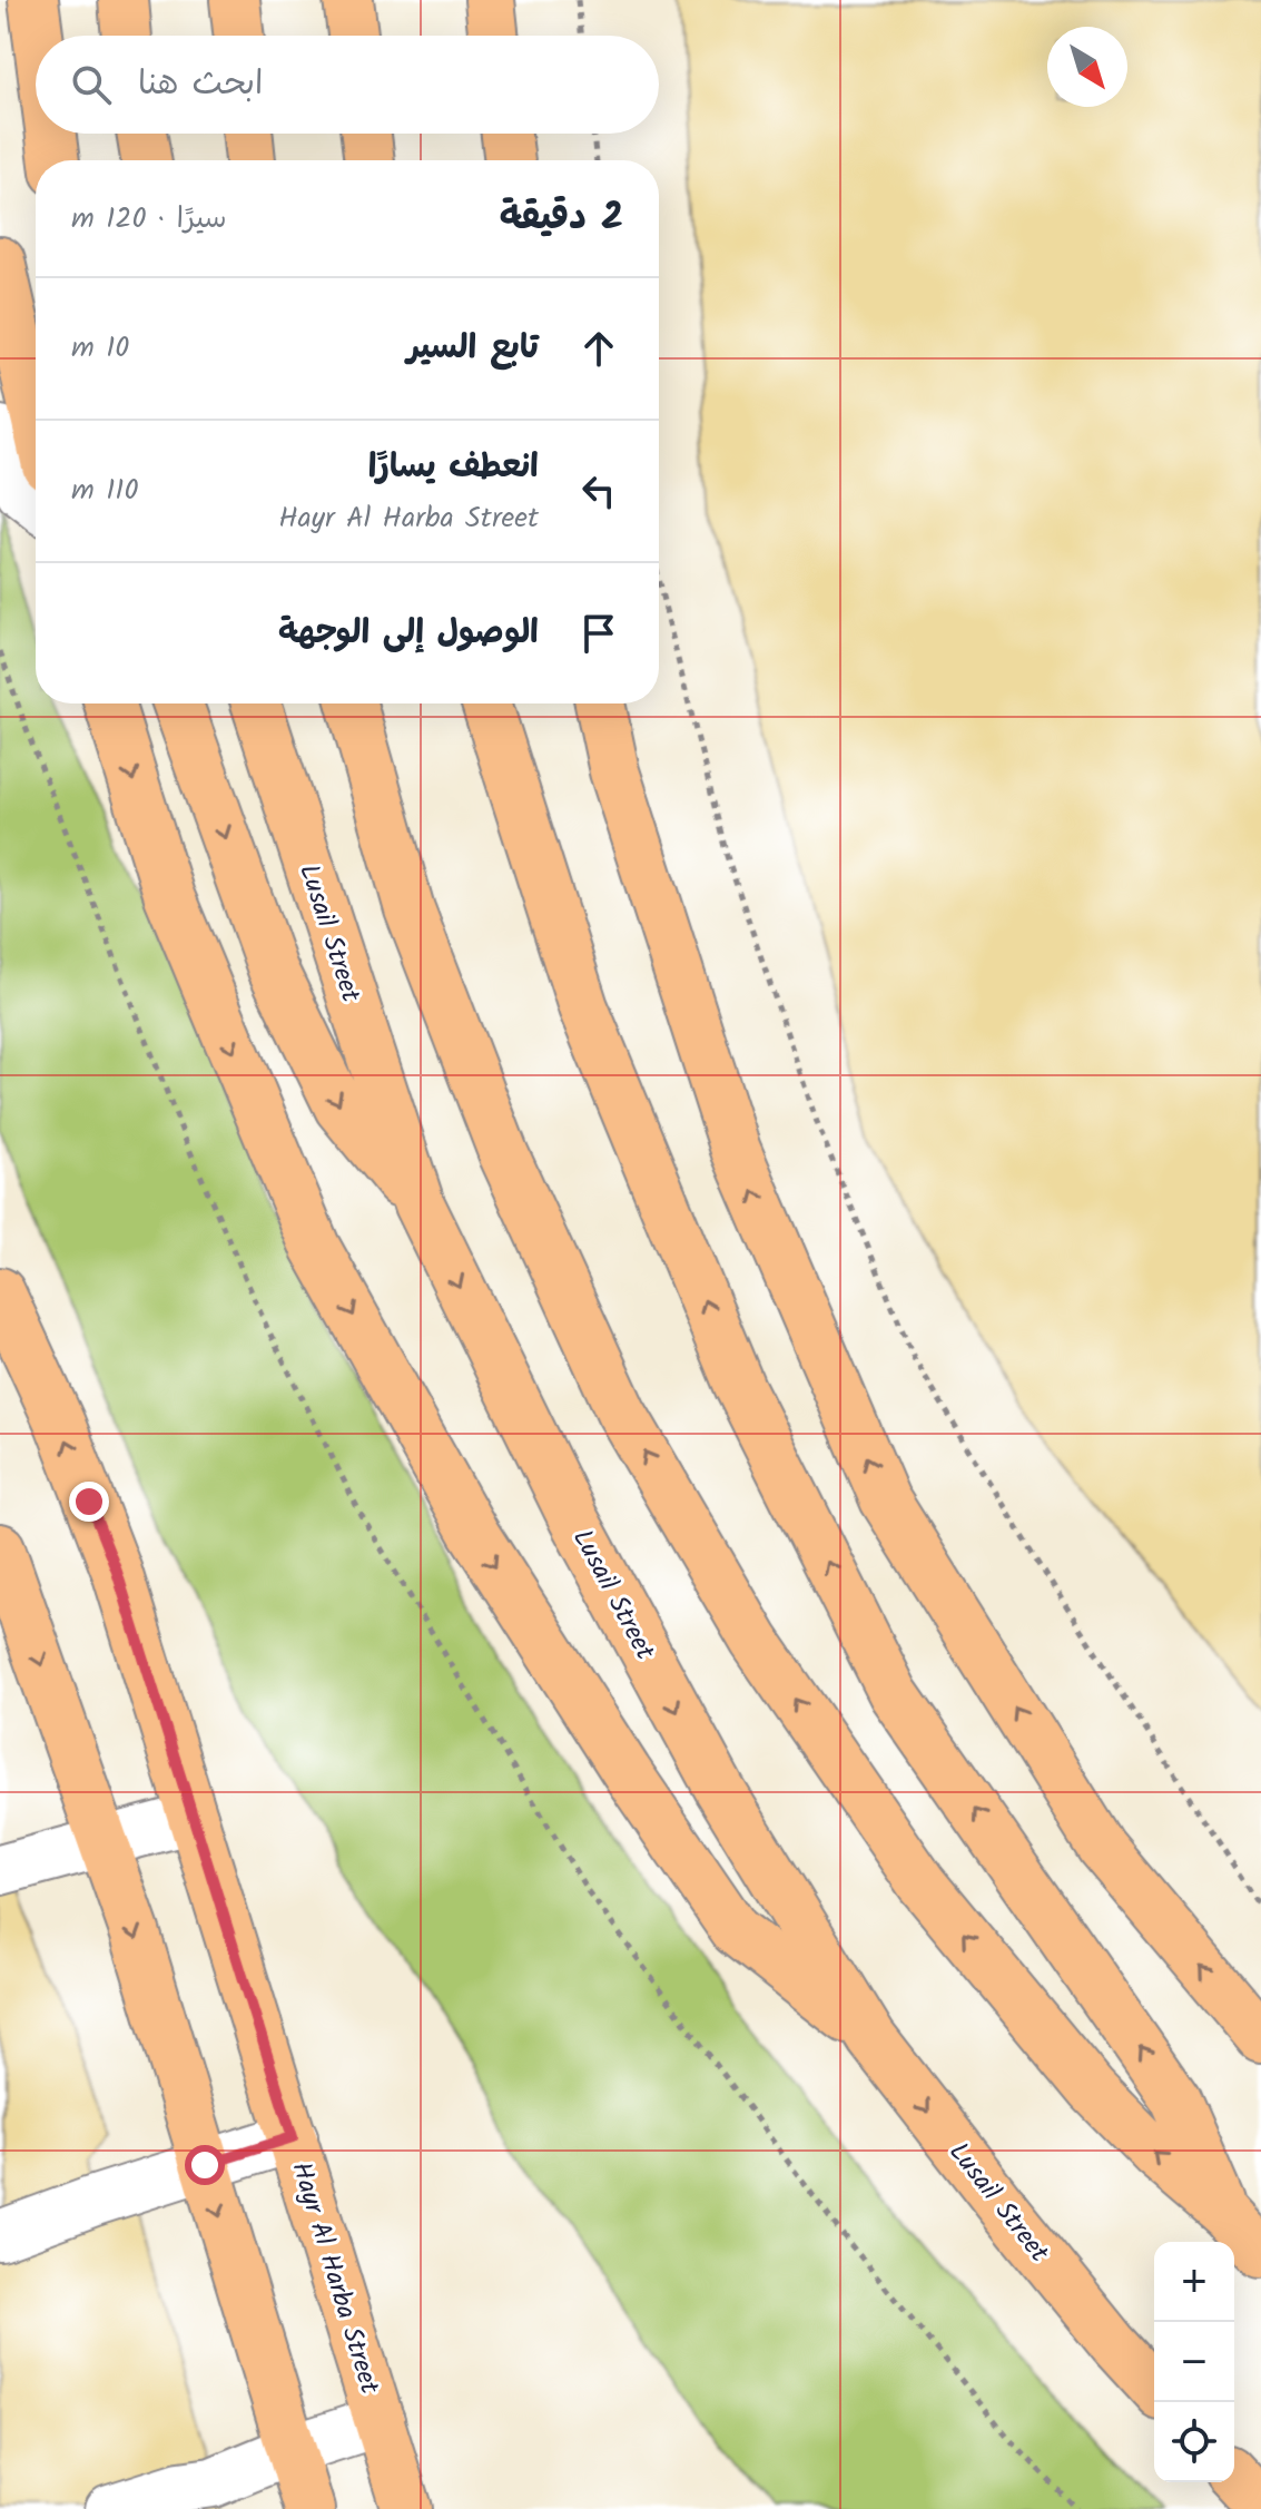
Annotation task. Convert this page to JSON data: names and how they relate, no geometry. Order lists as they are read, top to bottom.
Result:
{
  "streets": {
    "main road": ["Lusail Street", "Hayr Al Harba Street"]
  },
  "north": "bottom right",
  "page": {
    "search": "ابحث هنا",
    "heading": ["2 دقيقة", "سيرًا · 120 m"],
    "list": [
      ["تابع السير", "10 m"],
      ["انعطف يسارًا", "Hayr Al Harba Street", "110 m"],
      "الوصول إلى الوجهة"
    ],
    "map_buttons": ["+", "−"]
  }
}
